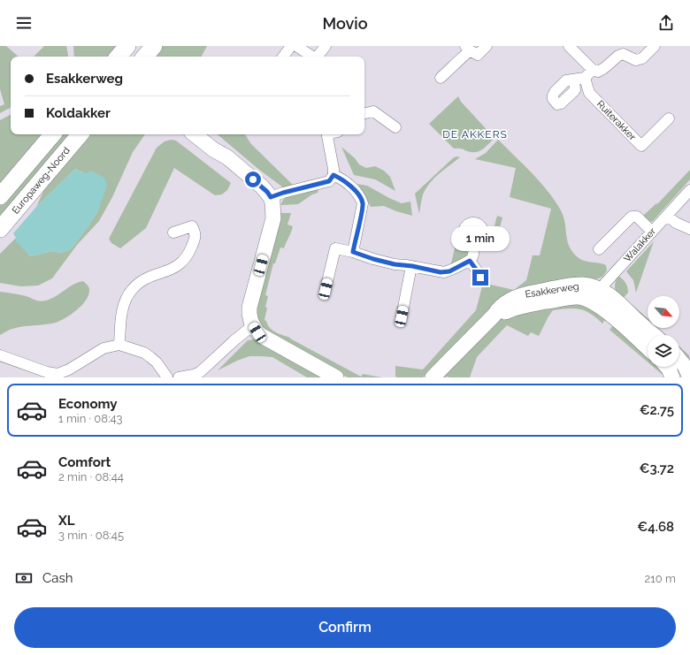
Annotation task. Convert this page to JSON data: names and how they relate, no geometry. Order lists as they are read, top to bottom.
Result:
{
  "streets": {
    "main road": ["Europaweg-Noord"],
    "street": ["Ruiterakker", "Walakker", "Esakkerweg"]
  },
  "crossings": [
    ["Walakker", "Esakkerweg"]
  ],
  "districts": ["DE AKKERS"],
  "north": "bottom right",
  "page": {
    "header": "Movio",
    "banner": ["Esakkerweg", "Koldakker"],
    "bubble": "1 min",
    "list": [
      {
        "name": "Economy",
        "note": "1 min · 08:43",
        "value": "€2.75"
      },
      {
        "name": "Comfort",
        "note": "2 min · 08:44",
        "value": "€3.72"
      },
      {
        "name": "XL",
        "note": "3 min · 08:45",
        "value": "€4.68"
      }
    ],
    "pay": ["Cash", "210 m"],
    "buttons": "Confirm"
  }
}
